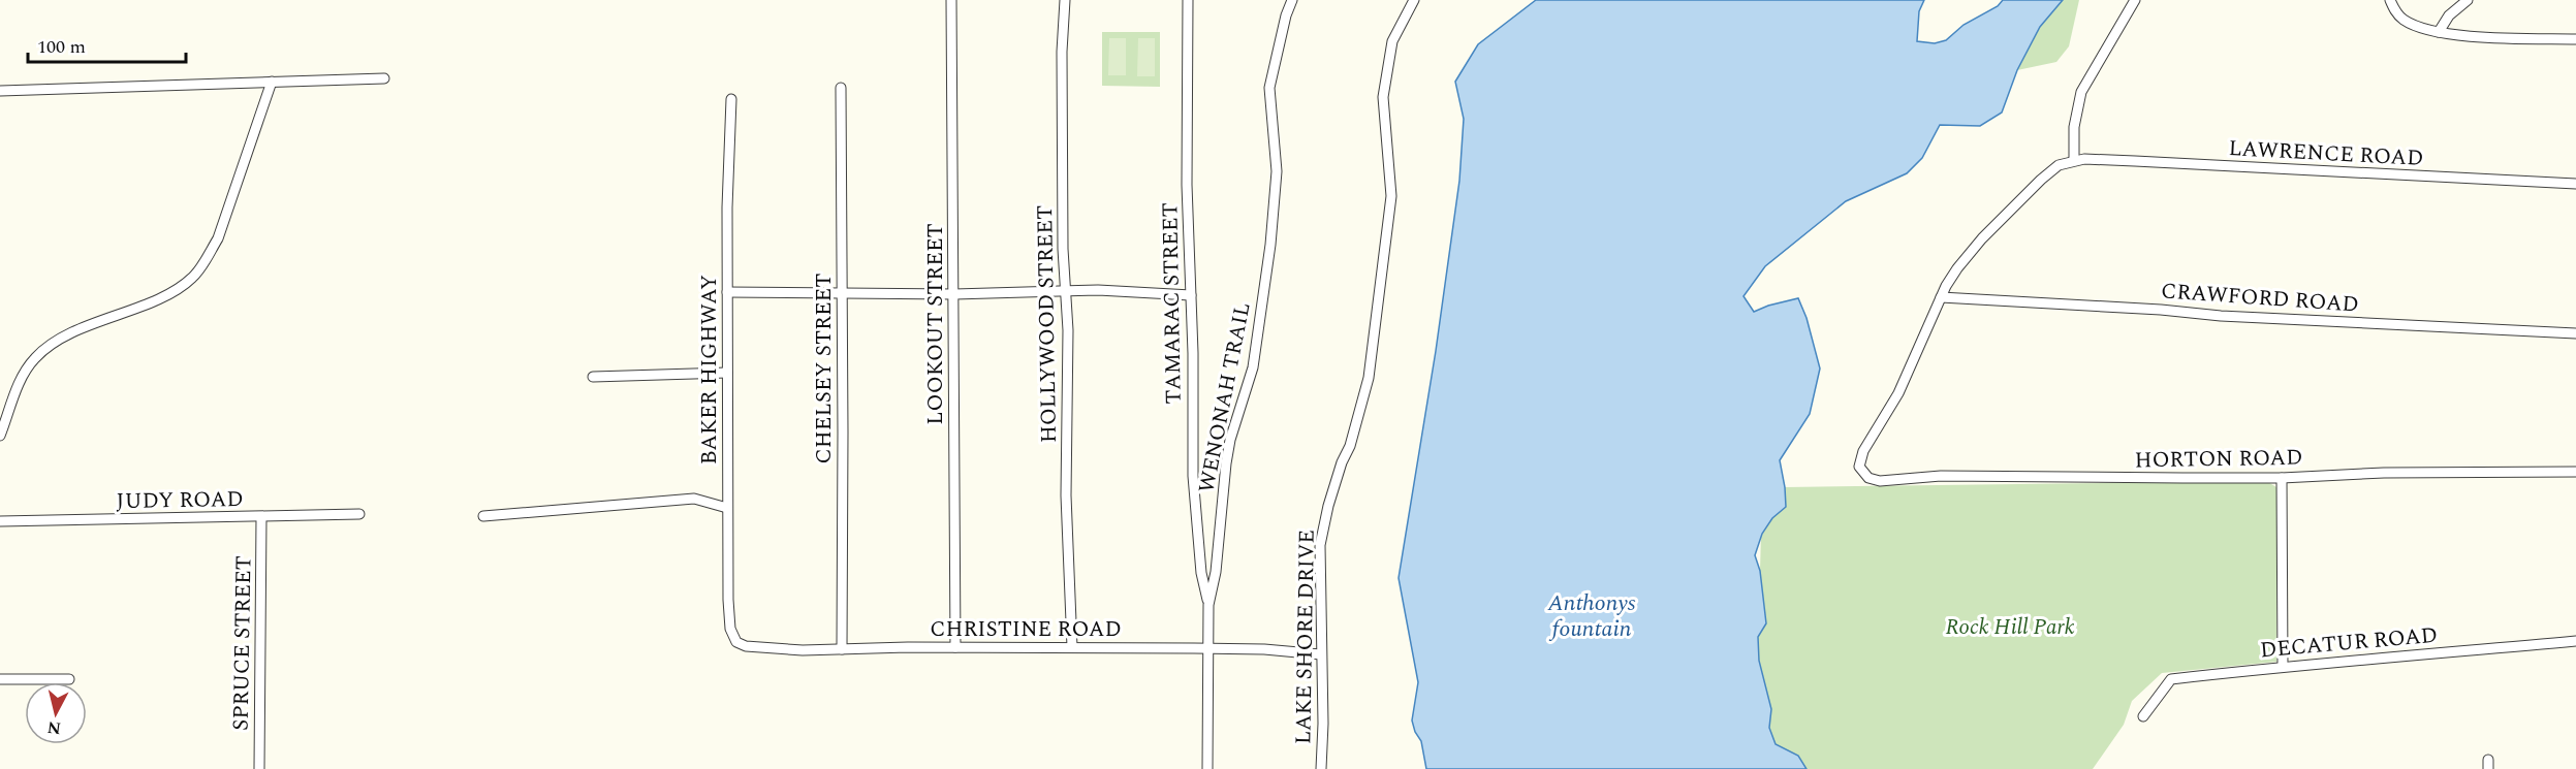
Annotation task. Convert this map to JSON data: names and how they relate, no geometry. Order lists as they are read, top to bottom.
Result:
{
  "streets": {
    "street": [
      "LAWRENCE ROAD",
      "CRAWFORD ROAD",
      "TAMARAC STREET",
      "LOOKOUT STREET",
      "HOLLYWOOD STREET",
      "CHELSEY STREET",
      "BAKER HIGHWAY",
      "WENONAH TRAIL",
      "HORTON ROAD",
      "JUDY ROAD",
      "CHRISTINE ROAD",
      "LAKE SHORE DRIVE",
      "DECATUR ROAD",
      "SPRUCE STREET"
    ]
  },
  "crossings": [
    ["CRAWFORD ROAD", "HORTON ROAD"],
    ["TAMARAC STREET", "WENONAH TRAIL"],
    ["LOOKOUT STREET", "CHRISTINE ROAD"],
    ["HOLLYWOOD STREET", "CHRISTINE ROAD"],
    ["CHELSEY STREET", "CHRISTINE ROAD"],
    ["BAKER HIGHWAY", "CHRISTINE ROAD"],
    ["WENONAH TRAIL", "CHRISTINE ROAD"],
    ["JUDY ROAD", "SPRUCE STREET"],
    ["CHRISTINE ROAD", "LAKE SHORE DRIVE"]
  ],
  "water": ["Anthonys fountain"],
  "parks": ["Rock Hill Park"],
  "scale_bar": "100 m",
  "north": "bottom"
}
